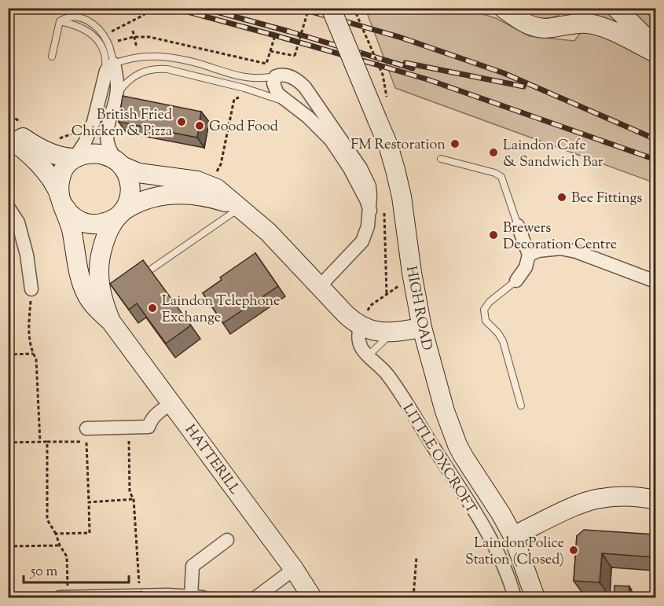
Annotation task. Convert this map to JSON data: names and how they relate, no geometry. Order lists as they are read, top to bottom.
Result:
{
  "streets": {
    "street": ["HIGH ROAD", "LITTLE OXCROFT", "HATTERILL"]
  },
  "places": [
    "British Fried Chicken & Pizza",
    "Good Food",
    "FM Restoration",
    "Laindon Cafe & Sandwich Bar",
    "Bee Fittings",
    "Brewers Decoration Centre",
    "Laindon Telephone Exchange",
    "Laindon Police Station (Closed)"
  ],
  "scale_bar": "50 m"
}
